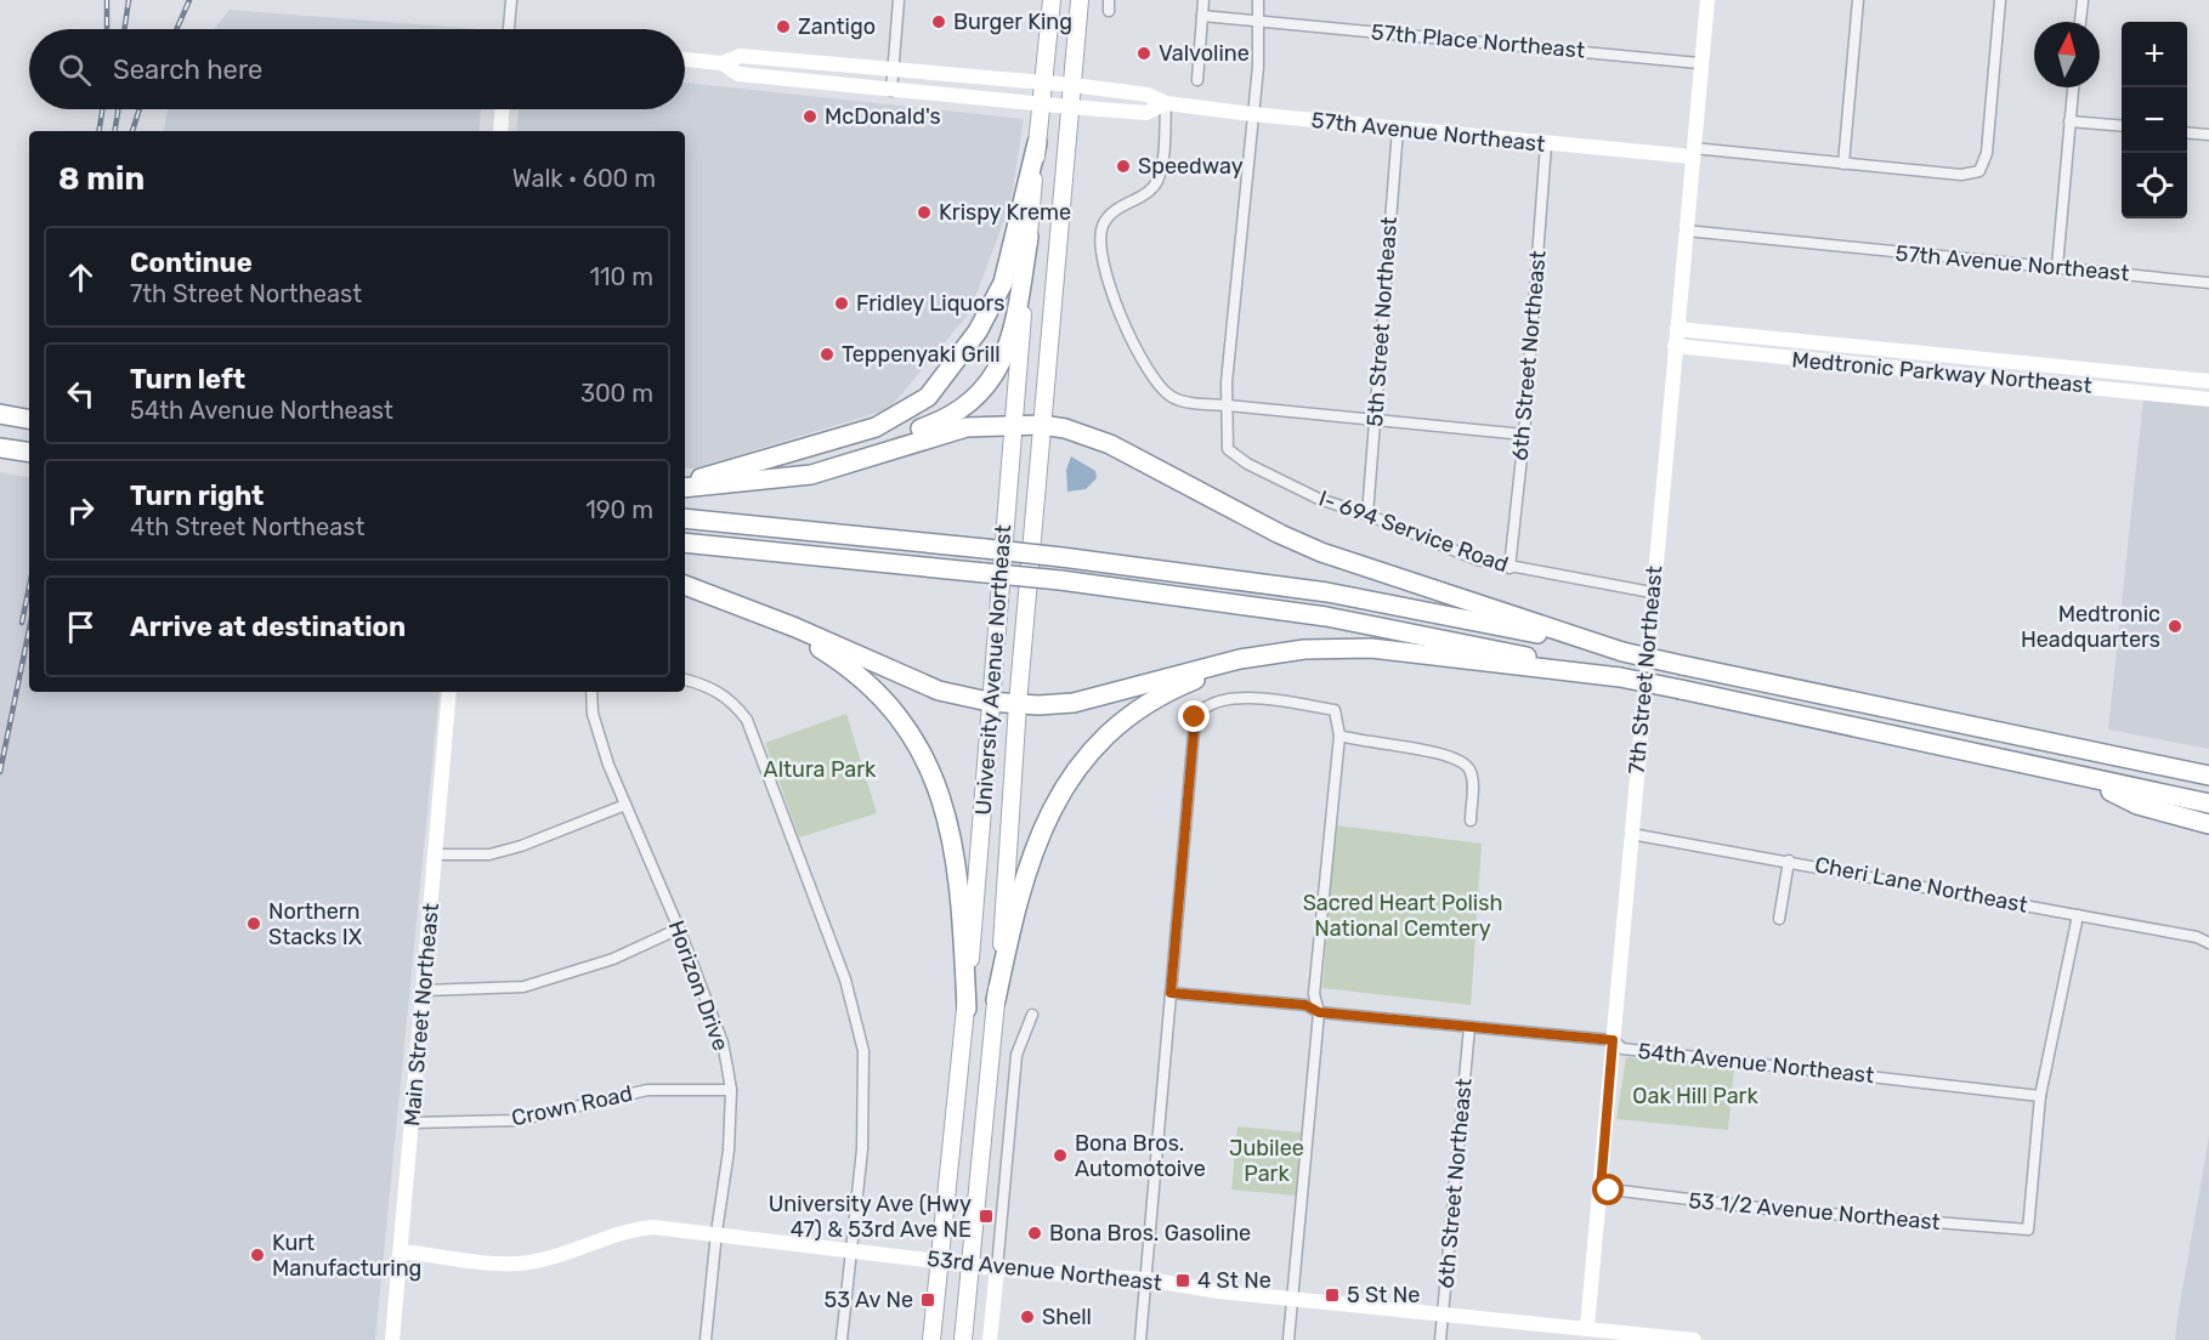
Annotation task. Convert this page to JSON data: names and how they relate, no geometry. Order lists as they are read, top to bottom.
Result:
{
  "streets": {
    "main road": ["University Avenue Northeast"],
    "street": [
      "57th Place Northeast",
      "57th Avenue Northeast",
      "5th Street Northeast",
      "6th Street Northeast",
      "Medtronic Parkway Northeast",
      "I- 694 Service Road",
      "7th Street Northeast",
      "Cheri Lane Northeast",
      "Horizon Drive",
      "Main Street Northeast",
      "54th Avenue Northeast",
      "Crown Road",
      "53 1/2 Avenue Northeast",
      "53rd Avenue Northeast"
    ]
  },
  "crossings": [
    ["57th Place Northeast", "7th Street Northeast"],
    ["57th Avenue Northeast", "5th Street Northeast"],
    ["57th Avenue Northeast", "6th Street Northeast"],
    ["57th Avenue Northeast", "University Avenue Northeast"],
    ["57th Avenue Northeast", "7th Street Northeast"],
    ["5th Street Northeast", "I- 694 Service Road"],
    ["6th Street Northeast", "I- 694 Service Road"],
    ["6th Street Northeast", "54th Avenue Northeast"],
    ["6th Street Northeast", "53rd Avenue Northeast"],
    ["Medtronic Parkway Northeast", "7th Street Northeast"],
    ["I- 694 Service Road", "7th Street Northeast"],
    ["University Avenue Northeast", "53rd Avenue Northeast"],
    ["7th Street Northeast", "Cheri Lane Northeast"],
    ["7th Street Northeast", "54th Avenue Northeast"],
    ["7th Street Northeast", "53 1/2 Avenue Northeast"],
    ["7th Street Northeast", "53rd Avenue Northeast"],
    ["Horizon Drive", "Crown Road"],
    ["Horizon Drive", "53rd Avenue Northeast"],
    ["Main Street Northeast", "Crown Road"],
    ["Main Street Northeast", "53rd Avenue Northeast"],
    ["54th Avenue Northeast", "53 1/2 Avenue Northeast"]
  ],
  "parks": [
    "Altura Park",
    "Sacred Heart Polish National Cemtery",
    "Oak Hill Park",
    "Jubilee Park"
  ],
  "places": {
    "other": [
      "Burger King",
      "Zantigo",
      "Valvoline",
      "McDonald's",
      "Speedway",
      "Krispy Kreme",
      "Fridley Liquors",
      "Teppenyaki Grill",
      "Medtronic Headquarters",
      "Northern Stacks IX",
      "Bona Bros. Automotoive",
      "Bona Bros. Gasoline",
      "Kurt Manufacturing",
      "Shell"
    ],
    "transit": [
      "University Ave (Hwy 47) & 53rd Ave NE",
      "4 St Ne",
      "5 St Ne",
      "53 Av Ne"
    ]
  },
  "north": "top",
  "page": {
    "map_buttons": ["+", "−"],
    "search": "Search here",
    "heading": ["8 min", "Walk · 600 m"],
    "list": [
      ["Continue", "7th Street Northeast", "110 m"],
      ["Turn left", "54th Avenue Northeast", "300 m"],
      ["Turn right", "4th Street Northeast", "190 m"],
      "Arrive at destination"
    ]
  }
}
